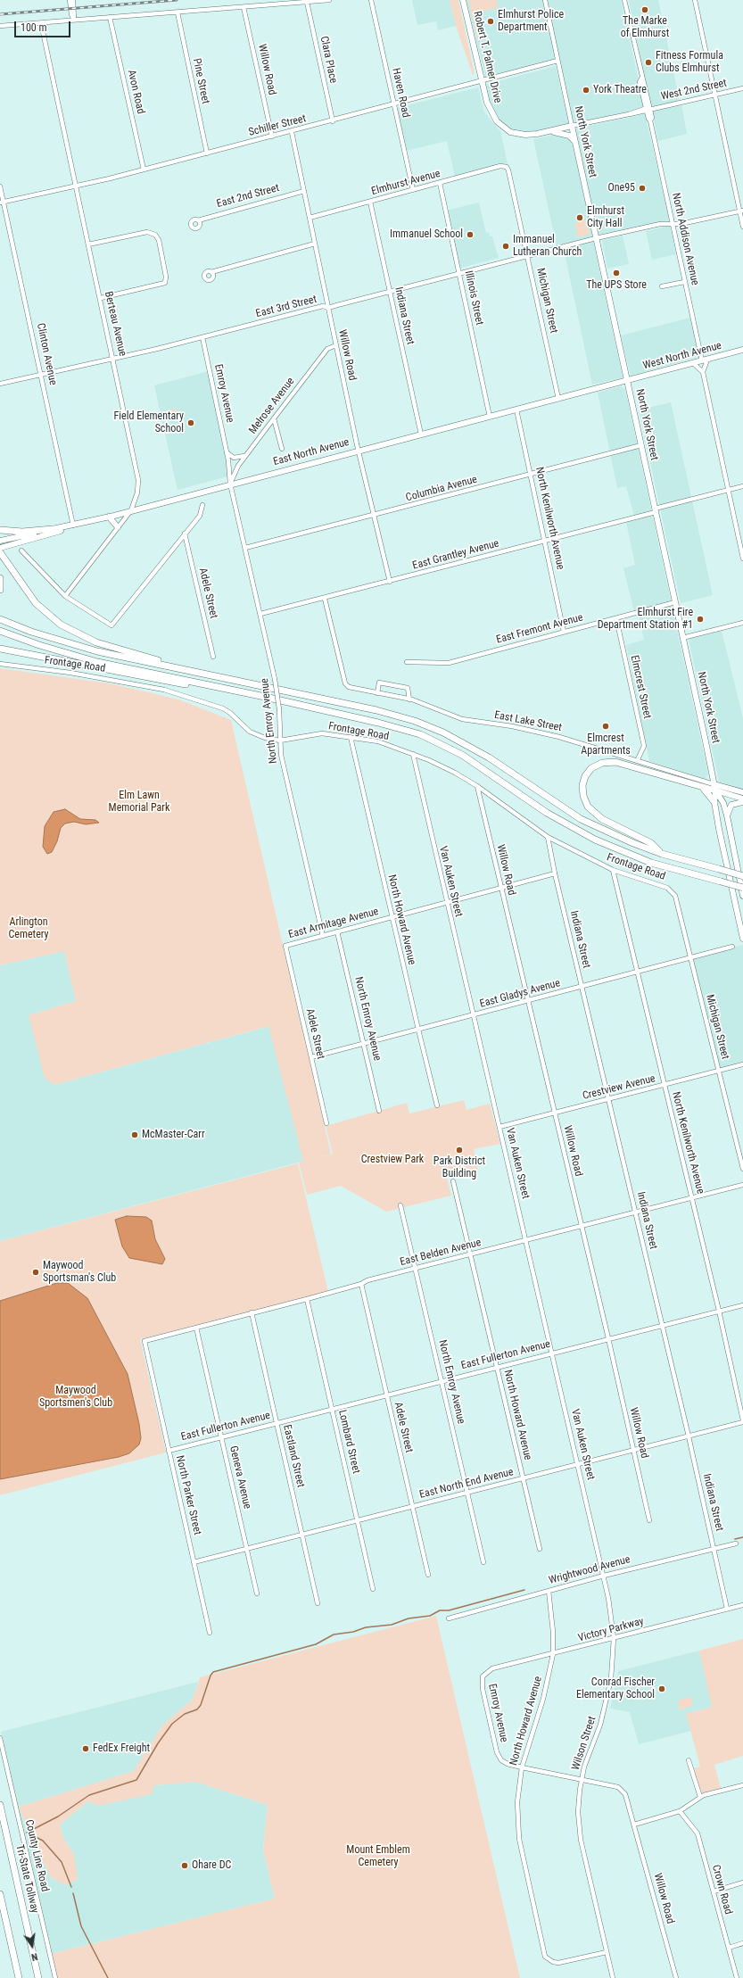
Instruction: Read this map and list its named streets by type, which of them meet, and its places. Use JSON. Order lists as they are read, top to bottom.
{
  "streets": {
    "highway": ["Tri-State Tollway"],
    "main road": [
      "Robert T. Palmer Drive",
      "North York Street",
      "West North Avenue",
      "East North Avenue"
    ],
    "street": [
      "Clara Place",
      "Willow Road",
      "Pine Street",
      "West 2nd Street",
      "Avon Road",
      "Haven Road",
      "Schiller Street",
      "Elmhurst Avenue",
      "East 2nd Street",
      "North Addison Avenue",
      "Illinois Street",
      "Michigan Street",
      "East 3rd Street",
      "Indiana Street",
      "Berteau Avenue",
      "Clinton Avenue",
      "Emroy Avenue",
      "Melrose Avenue",
      "Columbia Avenue",
      "North Kenilworth Avenue",
      "East Grantley Avenue",
      "Adele Street",
      "East Fremont Avenue",
      "Frontage Road",
      "Elmcrest Street",
      "North Emroy Avenue",
      "East Lake Street",
      "Van Auken Street",
      "North Howard Avenue",
      "East Armitage Avenue",
      "East Gladys Avenue",
      "Crestview Avenue",
      "East Belden Avenue",
      "East Fullerton Avenue",
      "Lombard Street",
      "Eastland Street",
      "Geneva Avenue",
      "East North End Avenue",
      "North Parker Street",
      "Wrightwood Avenue",
      "Victory Parkway",
      "Wilson Street",
      "County Line Road",
      "Crown Road"
    ]
  },
  "crossings": [
    ["Robert T. Palmer Drive", "West 2nd Street"],
    ["Robert T. Palmer Drive", "Schiller Street"],
    ["Robert T. Palmer Drive", "North York Street"],
    ["Clara Place", "Schiller Street"],
    ["Willow Road", "Schiller Street"],
    ["Willow Road", "Elmhurst Avenue"],
    ["Willow Road", "East 2nd Street"],
    ["Willow Road", "East 3rd Street"],
    ["Willow Road", "Emroy Avenue"],
    ["Willow Road", "Melrose Avenue"],
    ["Willow Road", "East North Avenue"],
    ["Willow Road", "Columbia Avenue"],
    ["Willow Road", "East Grantley Avenue"],
    ["Willow Road", "Frontage Road"],
    ["Willow Road", "North Howard Avenue"],
    ["Willow Road", "East Armitage Avenue"],
    ["Willow Road", "East Gladys Avenue"],
    ["Willow Road", "Crestview Avenue"],
    ["Willow Road", "East Belden Avenue"],
    ["Willow Road", "East Fullerton Avenue"],
    ["Willow Road", "East North End Avenue"],
    ["Willow Road", "Wilson Street"],
    ["Pine Street", "Schiller Street"],
    ["West 2nd Street", "North York Street"],
    ["West 2nd Street", "North Addison Avenue"],
    ["Avon Road", "Schiller Street"],
    ["Haven Road", "Schiller Street"],
    ["Haven Road", "Elmhurst Avenue"],
    ["Schiller Street", "North York Street"],
    ["Schiller Street", "Berteau Avenue"],
    ["Schiller Street", "Clinton Avenue"],
    ["North York Street", "East 3rd Street"],
    ["North York Street", "West North Avenue"],
    ["North York Street", "East North Avenue"],
    ["North York Street", "Columbia Avenue"],
    ["North York Street", "East Grantley Avenue"],
    ["North York Street", "East Fremont Avenue"],
    ["North York Street", "East Lake Street"],
    ["Elmhurst Avenue", "Illinois Street"],
    ["Elmhurst Avenue", "Michigan Street"],
    ["Elmhurst Avenue", "Indiana Street"],
    ["North Addison Avenue", "East 3rd Street"],
    ["North Addison Avenue", "West North Avenue"],
    ["Illinois Street", "East 3rd Street"],
    ["Illinois Street", "East North Avenue"],
    ["Michigan Street", "East 3rd Street"],
    ["Michigan Street", "East North Avenue"],
    ["Michigan Street", "Frontage Road"],
    ["Michigan Street", "East Gladys Avenue"],
    ["Michigan Street", "Crestview Avenue"],
    ["East 3rd Street", "Indiana Street"],
    ["East 3rd Street", "Berteau Avenue"],
    ["East 3rd Street", "Clinton Avenue"],
    ["East 3rd Street", "Emroy Avenue"],
    ["Indiana Street", "East North Avenue"],
    ["Indiana Street", "Frontage Road"],
    ["Indiana Street", "East Armitage Avenue"],
    ["Indiana Street", "East Gladys Avenue"],
    ["Indiana Street", "Crestview Avenue"],
    ["Indiana Street", "East Belden Avenue"],
    ["Indiana Street", "East Fullerton Avenue"],
    ["Indiana Street", "East North End Avenue"],
    ["Indiana Street", "Wrightwood Avenue"],
    ["Indiana Street", "Victory Parkway"],
    ["Berteau Avenue", "East North Avenue"],
    ["Clinton Avenue", "East North Avenue"],
    ["West North Avenue", "East North Avenue"],
    ["Emroy Avenue", "Melrose Avenue"],
    ["Emroy Avenue", "East North Avenue"],
    ["Emroy Avenue", "North Emroy Avenue"],
    ["Emroy Avenue", "Victory Parkway"],
    ["Melrose Avenue", "East North Avenue"],
    ["Melrose Avenue", "North Emroy Avenue"],
    ["East North Avenue", "North Kenilworth Avenue"],
    ["East North Avenue", "North Emroy Avenue"],
    ["Columbia Avenue", "North Kenilworth Avenue"],
    ["Columbia Avenue", "North Emroy Avenue"],
    ["North Kenilworth Avenue", "East Grantley Avenue"],
    ["North Kenilworth Avenue", "East Fremont Avenue"],
    ["North Kenilworth Avenue", "Frontage Road"],
    ["North Kenilworth Avenue", "East Gladys Avenue"],
    ["North Kenilworth Avenue", "Crestview Avenue"],
    ["North Kenilworth Avenue", "East Belden Avenue"],
    ["North Kenilworth Avenue", "East Fullerton Avenue"],
    ["North Kenilworth Avenue", "East North End Avenue"],
    ["East Grantley Avenue", "North Emroy Avenue"],
    ["East Grantley Avenue", "East Lake Street"],
    ["Adele Street", "East Armitage Avenue"],
    ["Adele Street", "East Gladys Avenue"],
    ["Adele Street", "East Belden Avenue"],
    ["Adele Street", "East Fullerton Avenue"],
    ["Adele Street", "East North End Avenue"],
    ["East Fremont Avenue", "Elmcrest Street"],
    ["Frontage Road", "North Emroy Avenue"],
    ["Frontage Road", "Van Auken Street"],
    ["Frontage Road", "North Howard Avenue"],
    ["Elmcrest Street", "East Lake Street"],
    ["North Emroy Avenue", "East Armitage Avenue"],
    ["North Emroy Avenue", "East Gladys Avenue"],
    ["North Emroy Avenue", "East Belden Avenue"],
    ["North Emroy Avenue", "East Fullerton Avenue"],
    ["North Emroy Avenue", "East North End Avenue"],
    ["Van Auken Street", "East Armitage Avenue"],
    ["Van Auken Street", "East Gladys Avenue"],
    ["Van Auken Street", "Crestview Avenue"],
    ["Van Auken Street", "East Belden Avenue"],
    ["Van Auken Street", "East Fullerton Avenue"],
    ["Van Auken Street", "East North End Avenue"],
    ["Van Auken Street", "Wrightwood Avenue"],
    ["Van Auken Street", "Wilson Street"],
    ["North Howard Avenue", "East Armitage Avenue"],
    ["North Howard Avenue", "East Gladys Avenue"],
    ["North Howard Avenue", "East Belden Avenue"],
    ["North Howard Avenue", "East Fullerton Avenue"],
    ["North Howard Avenue", "East North End Avenue"],
    ["North Howard Avenue", "Wrightwood Avenue"],
    ["North Howard Avenue", "Victory Parkway"],
    ["North Howard Avenue", "Wilson Street"],
    ["East Belden Avenue", "Lombard Street"],
    ["East Belden Avenue", "Eastland Street"],
    ["East Belden Avenue", "Geneva Avenue"],
    ["East Belden Avenue", "North Parker Street"],
    ["East Fullerton Avenue", "Lombard Street"],
    ["East Fullerton Avenue", "Eastland Street"],
    ["East Fullerton Avenue", "Geneva Avenue"],
    ["East Fullerton Avenue", "North Parker Street"],
    ["Lombard Street", "East North End Avenue"],
    ["Eastland Street", "East North End Avenue"],
    ["Geneva Avenue", "East North End Avenue"],
    ["East North End Avenue", "North Parker Street"],
    ["Wrightwood Avenue", "Wilson Street"],
    ["Victory Parkway", "Wilson Street"]
  ],
  "parks": [
    "Elm Lawn Memorial Park",
    "Arlington Cemetery",
    "Crestview Park",
    "Maywood Sportsmen's Club",
    "Mount Emblem Cemetery"
  ],
  "places": [
    "The Marke of Elmhurst",
    "Elmhurst Police Department",
    "Fitness Formula Clubs Elmhurst",
    "York Theatre",
    "One95",
    "Elmhurst City Hall",
    "Immanuel School",
    "Immanuel Lutheran Church",
    "The UPS Store",
    "Field Elementary School",
    "Elmhurst Fire Department Station #1",
    "Elmcrest Apartments",
    "McMaster-Carr",
    "Park District Building",
    "Maywood Sportsman's Club",
    "Conrad Fischer Elementary School",
    "FedEx Freight",
    "Ohare DC"
  ],
  "scale_bar": "100 m",
  "north": "bottom"
}
